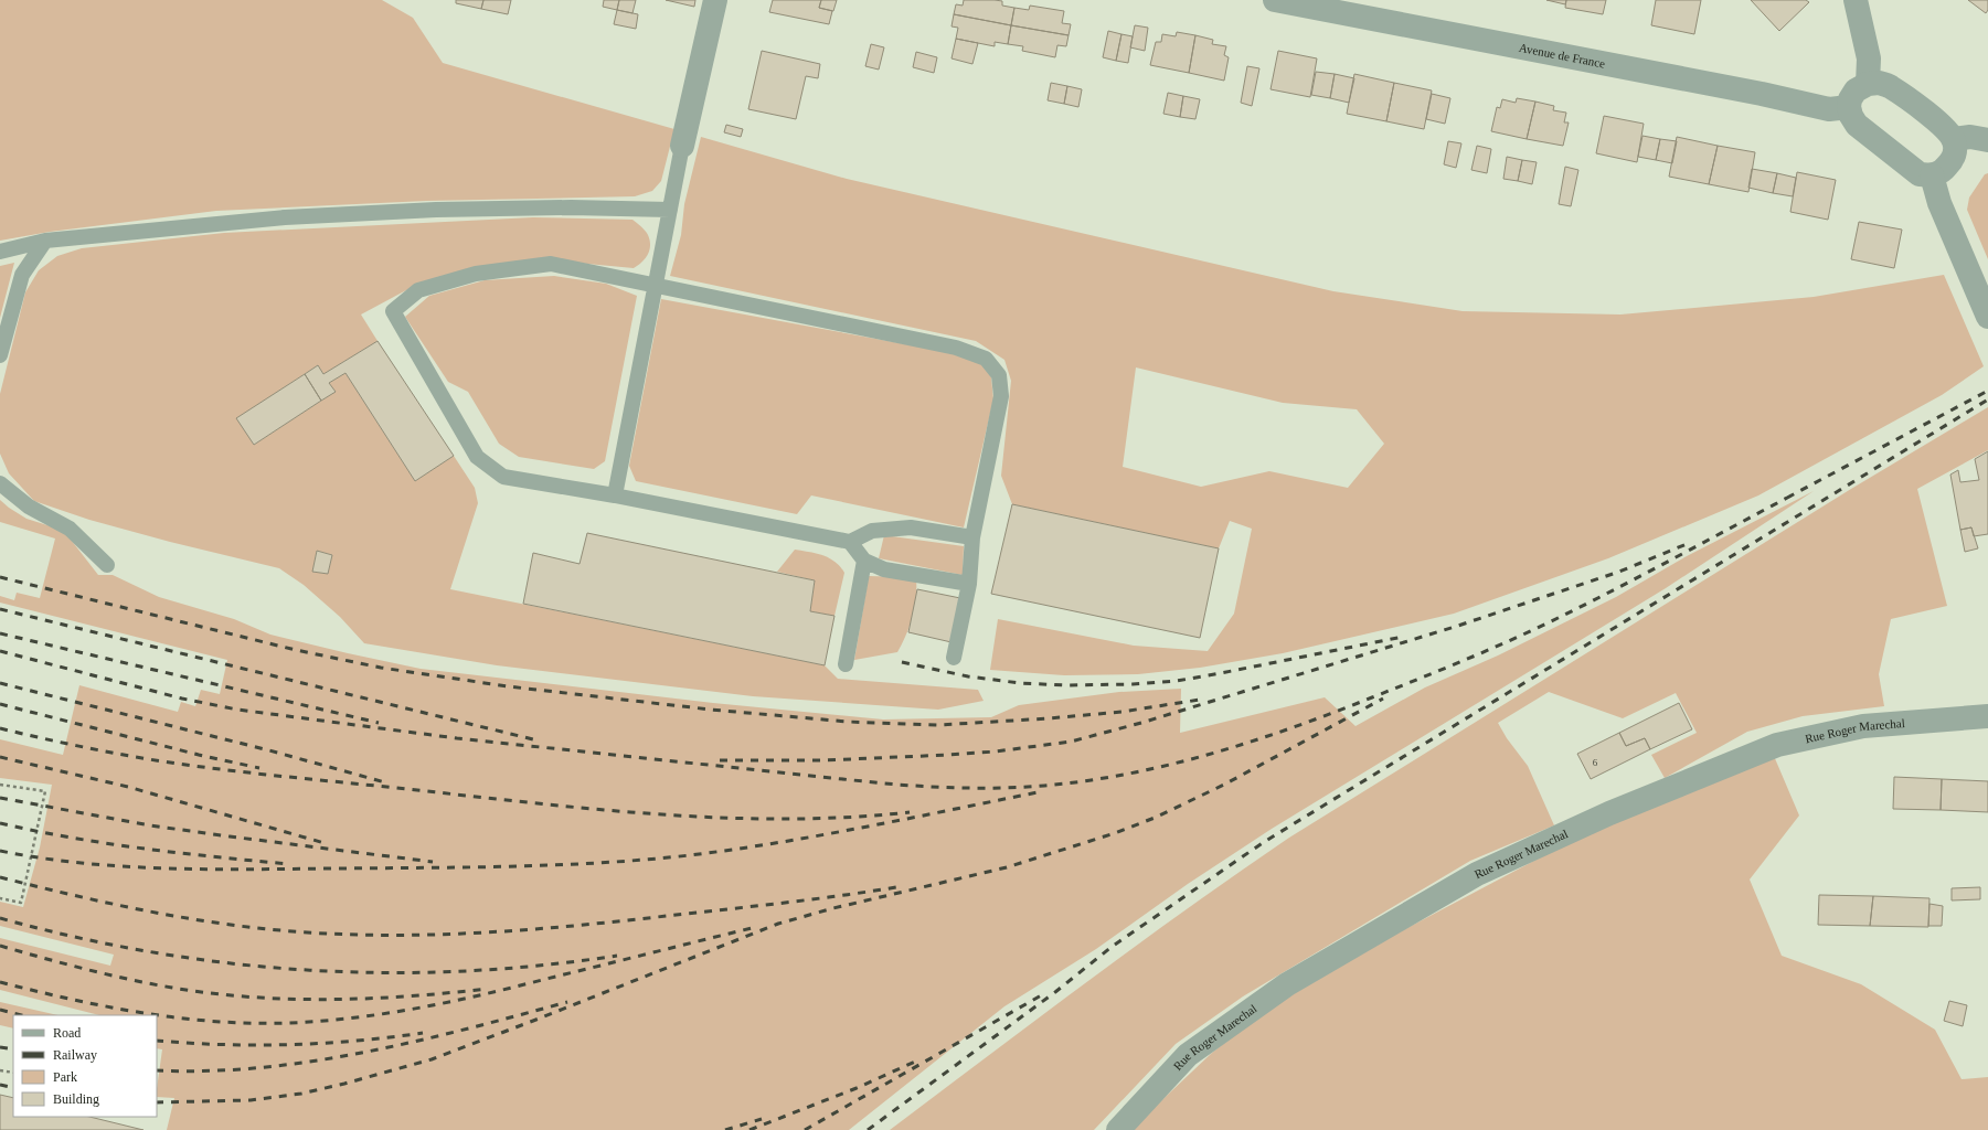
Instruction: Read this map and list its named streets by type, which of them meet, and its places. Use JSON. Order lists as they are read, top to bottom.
{
  "streets": {
    "street": ["Avenue de France", "Rue Roger Marechal"]
  },
  "house_numbers": ["6"],
  "legend": [
    "Road",
    "Railway",
    "Park",
    "Building"
  ]
}
